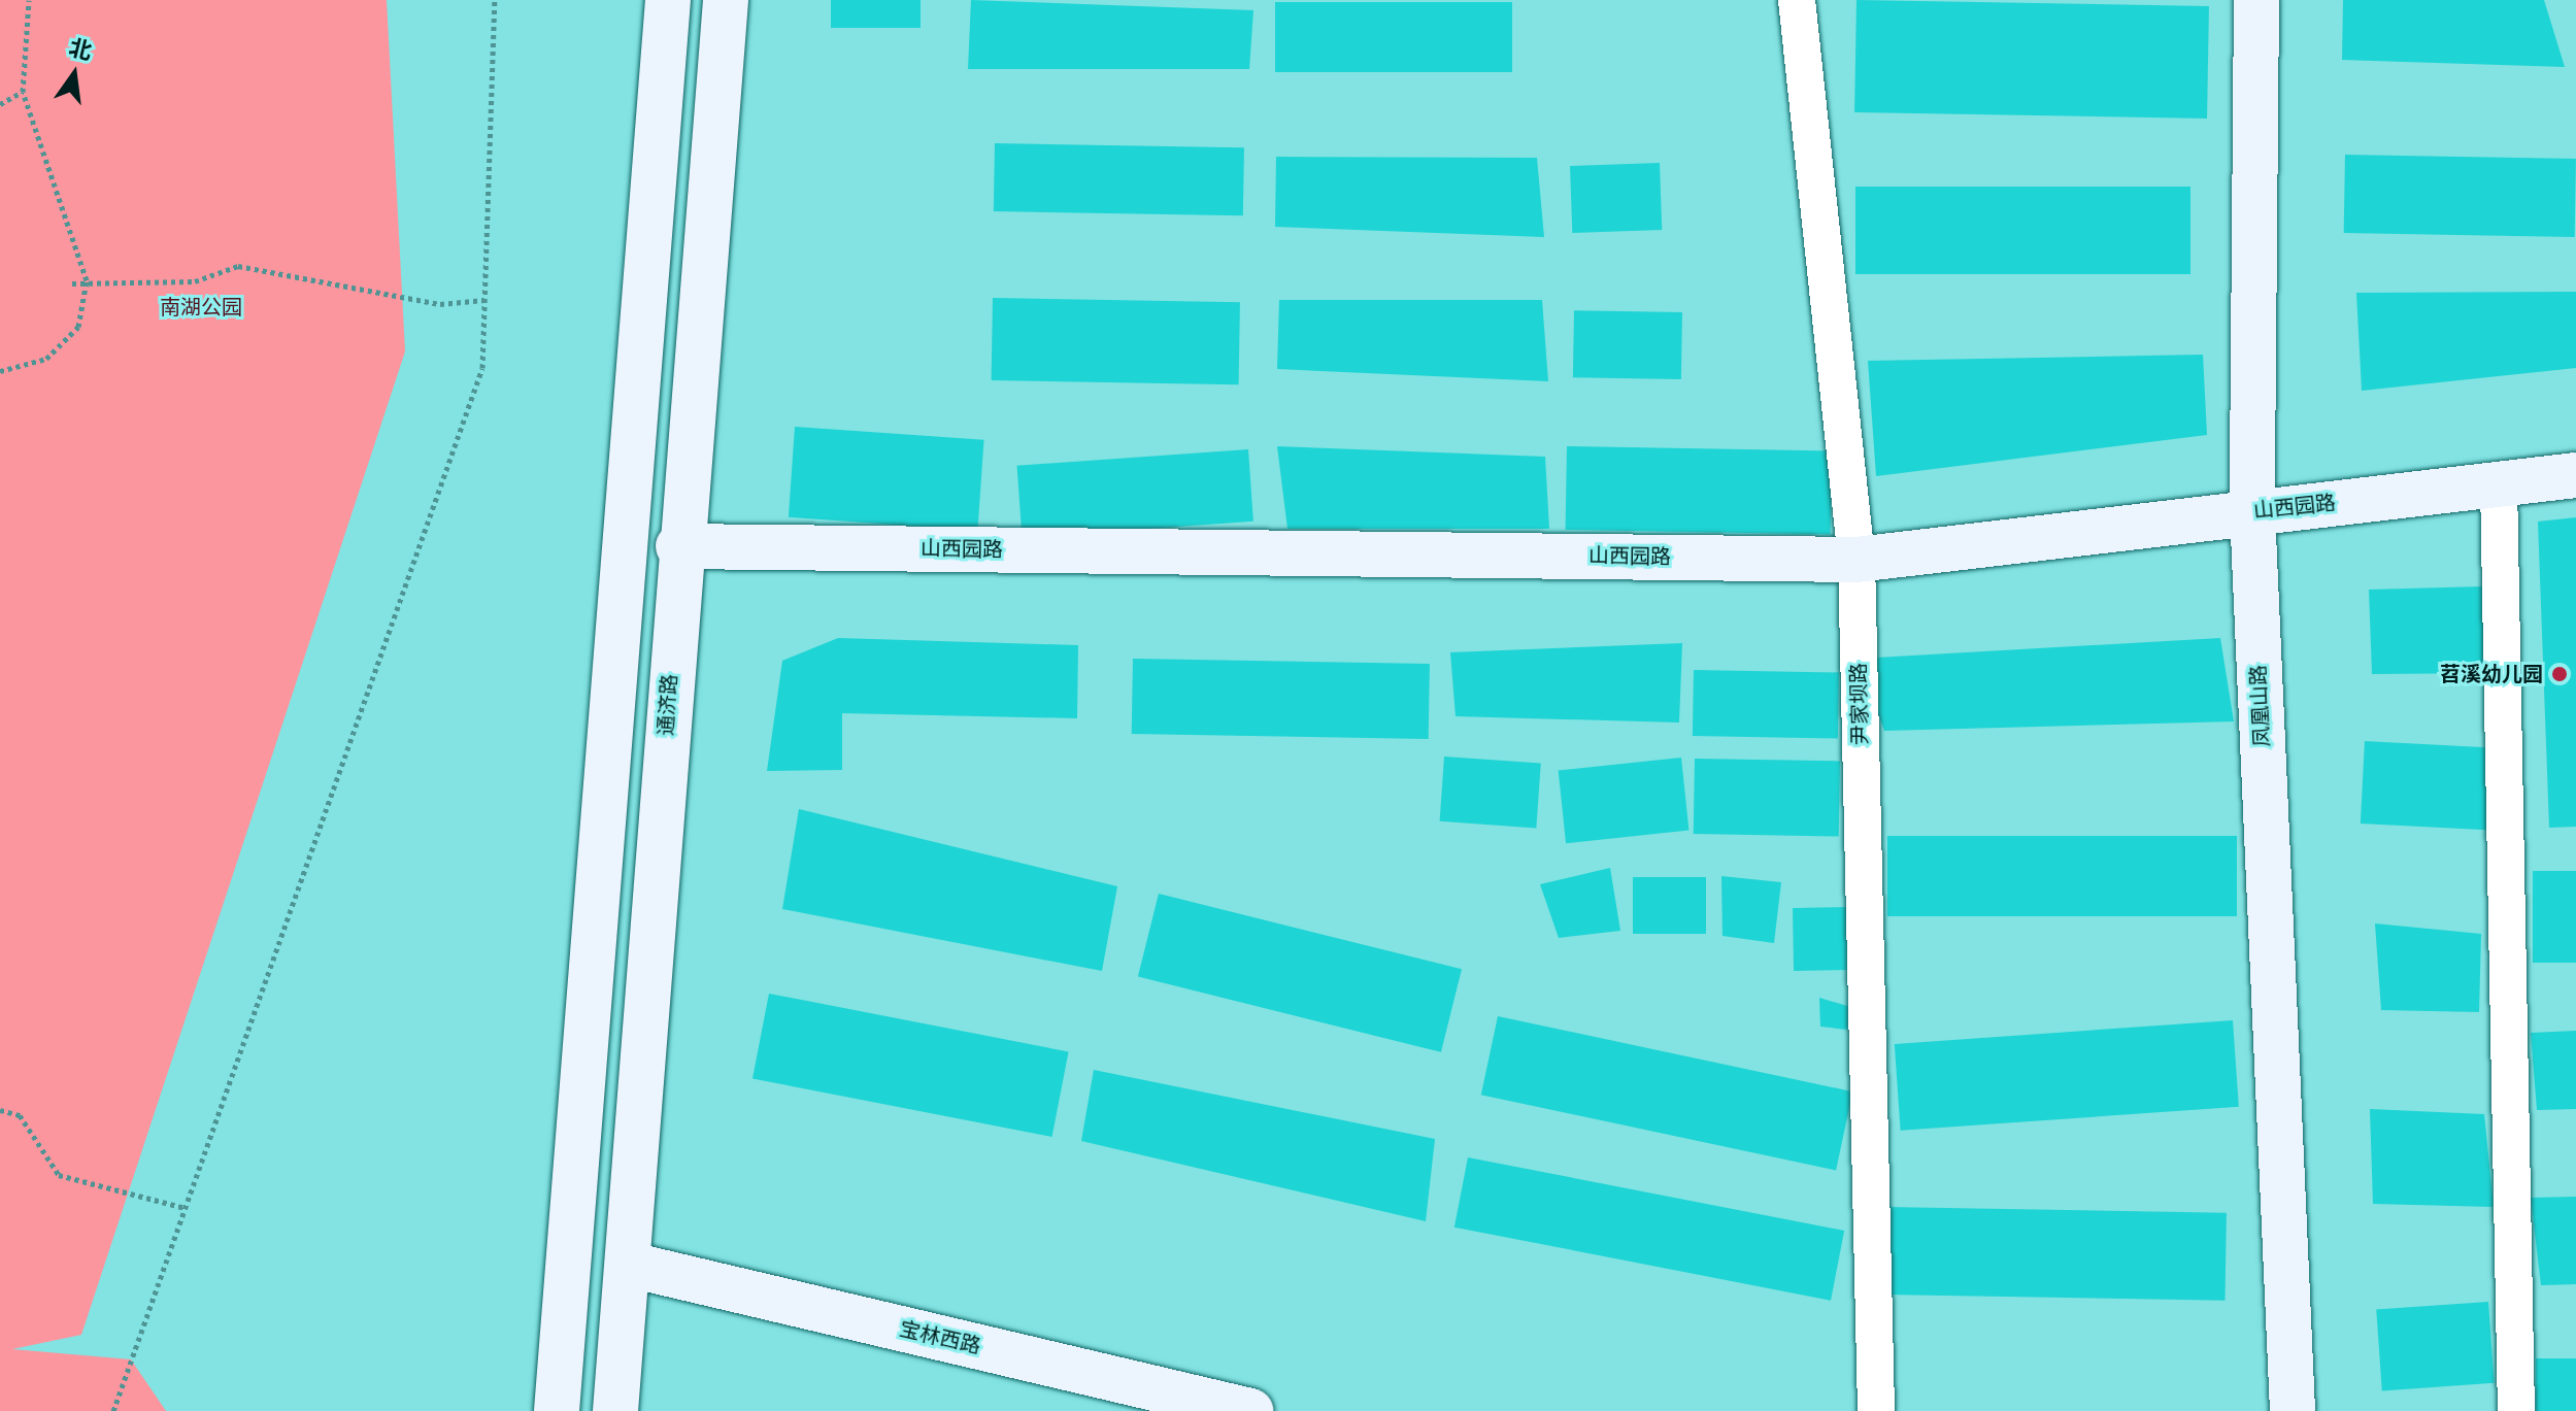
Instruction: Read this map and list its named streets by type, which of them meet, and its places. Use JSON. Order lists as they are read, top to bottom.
{
  "streets": {
    "street": [
      "山西园路",
      "尹家坝路",
      "通济路",
      "凤凰山路",
      "宝林西路"
    ]
  },
  "crossings": [
    ["山西园路", "尹家坝路"],
    ["山西园路", "通济路"],
    ["山西园路", "凤凰山路"],
    ["通济路", "宝林西路"]
  ],
  "parks": ["南湖公园"],
  "places": ["苕溪幼儿园"],
  "north": "top"
}
